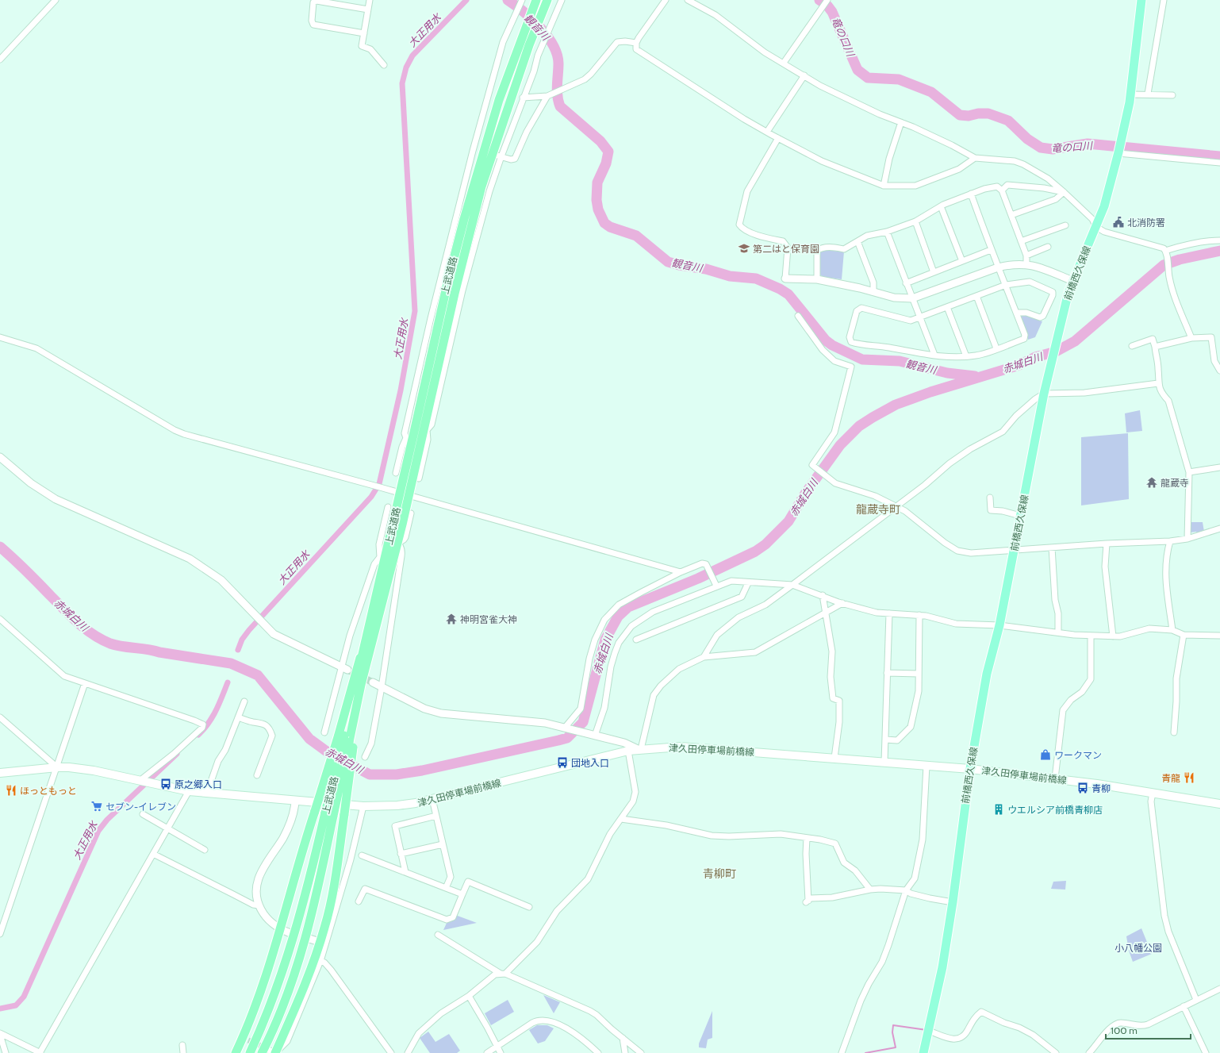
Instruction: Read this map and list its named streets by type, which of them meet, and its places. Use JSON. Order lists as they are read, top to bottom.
{
  "streets": {
    "highway": ["上武道路"],
    "main road": ["前橋西久保線", "津久田停車場前橋線"]
  },
  "crossings": [
    ["前橋西久保線", "津久田停車場前橋線"]
  ],
  "districts": ["龍蔵寺町", "青柳町"],
  "water": [
    "観音川",
    "大正用水",
    "竜の口川",
    "赤城白川"
  ],
  "parks": ["小八幡公園"],
  "places": {
    "public building": ["北消防署"],
    "school or university": ["第二はと保育園"],
    "temple": ["龍蔵寺", "神明宮雀大神"],
    "shop": ["ワークマン"],
    "bus stop": ["団地入口", "原之郷入口", "青柳"],
    "restaurant": ["青龍", "ほっともっと"],
    "supermarket": ["セブン-イレブン"],
    "building": ["ウエルシア前橋青柳店"]
  },
  "scale_bar": "100 m"
}
